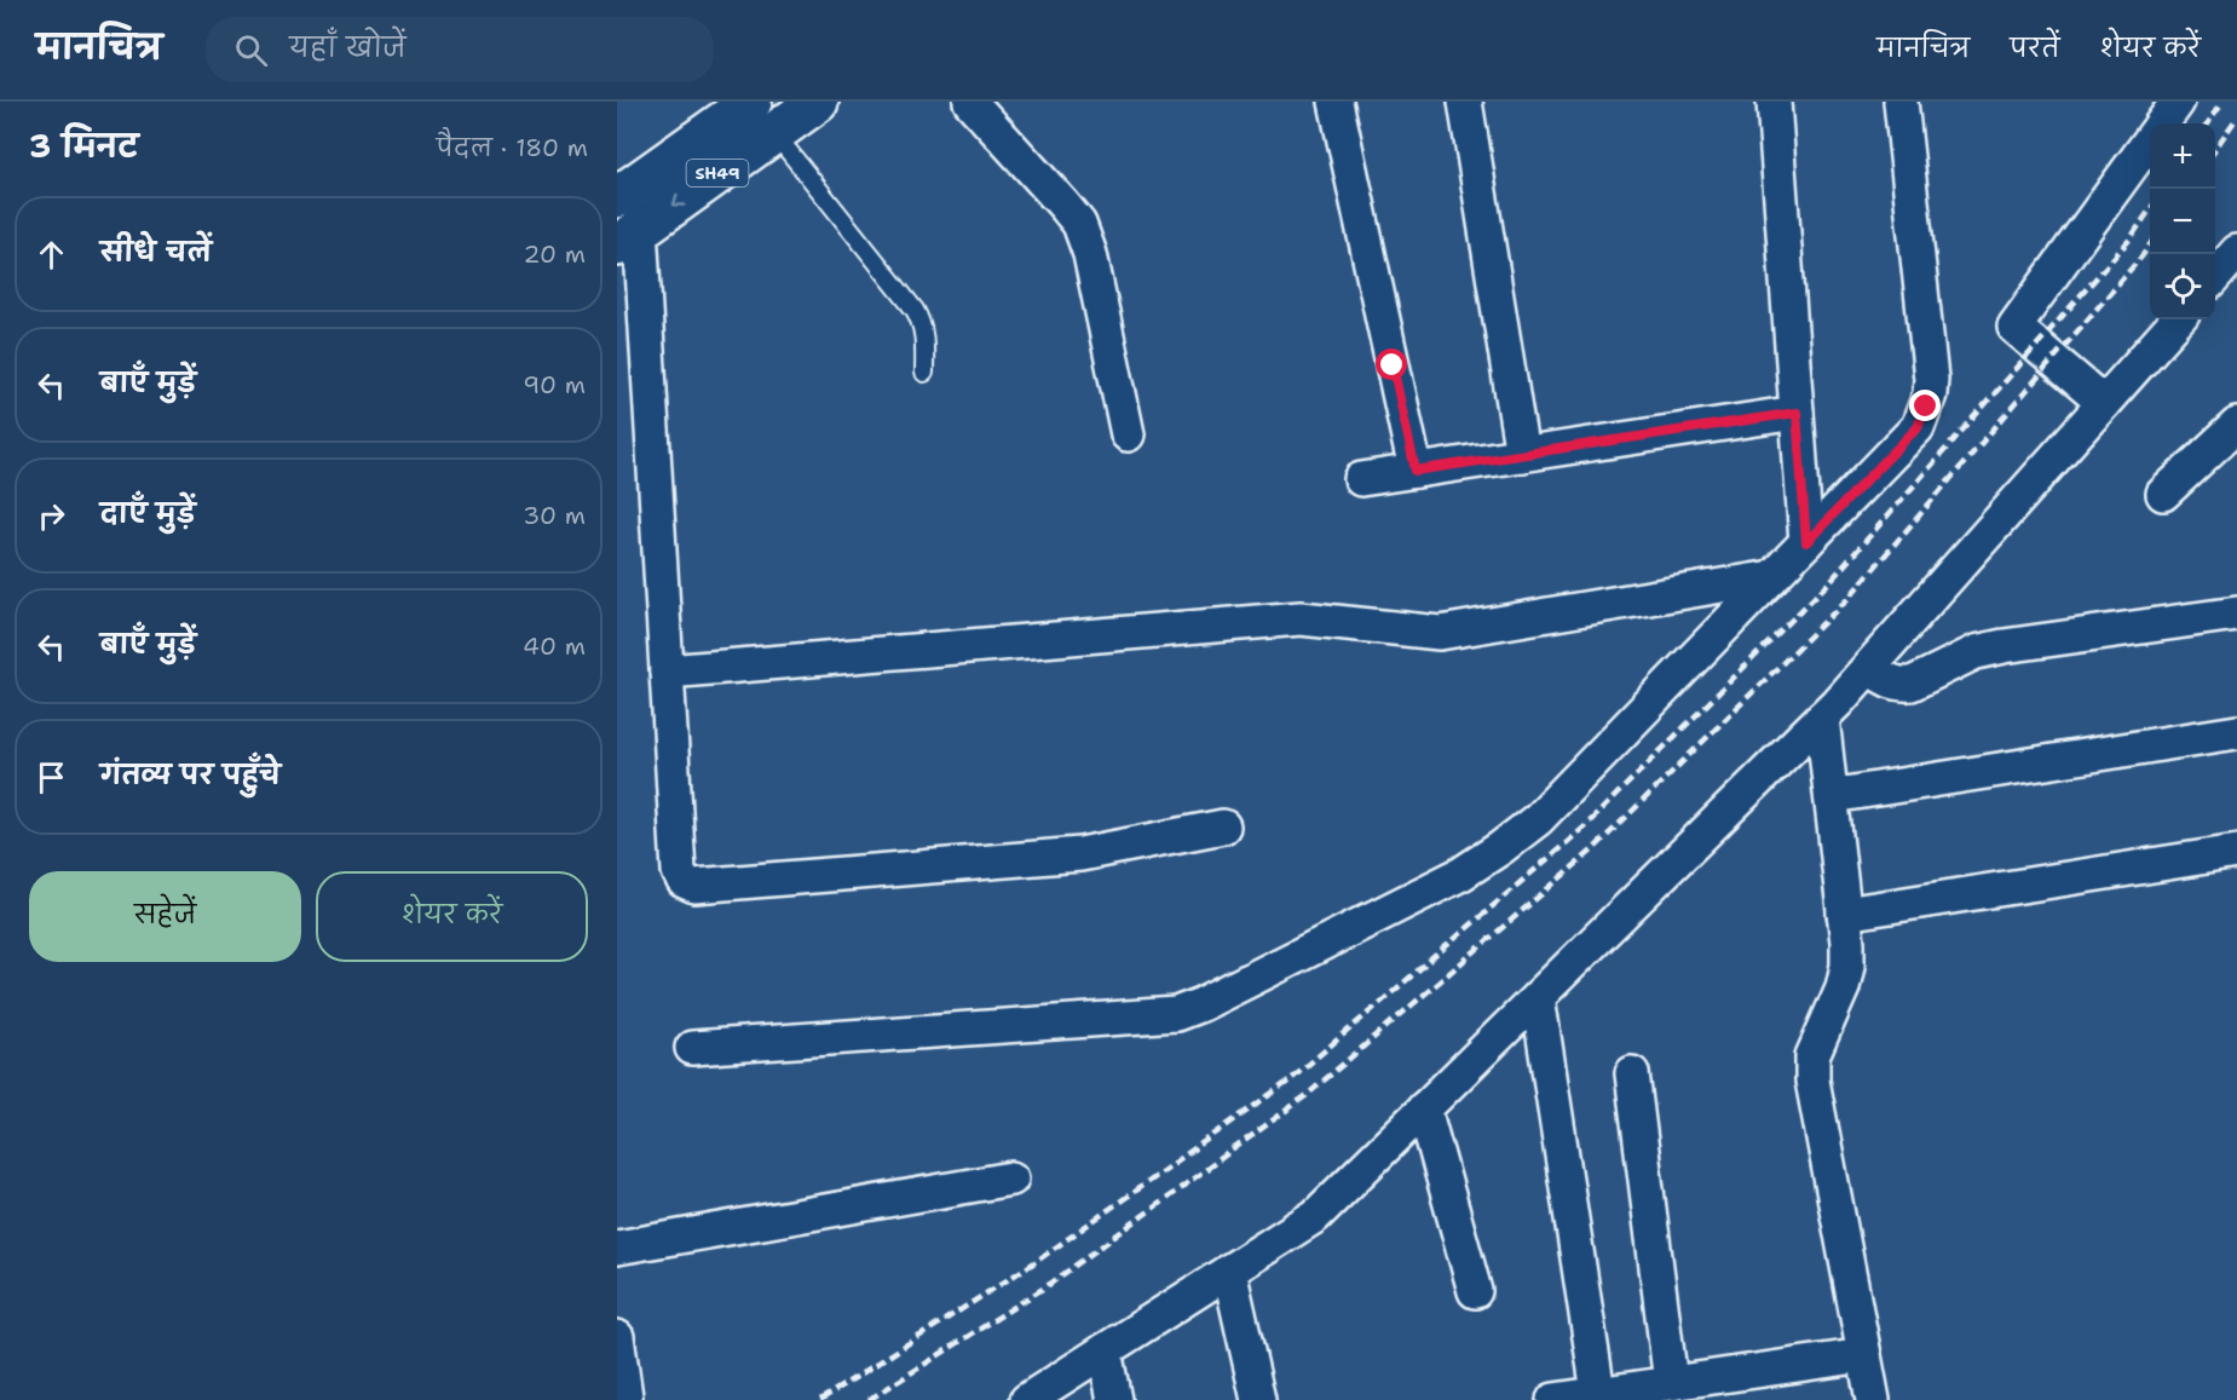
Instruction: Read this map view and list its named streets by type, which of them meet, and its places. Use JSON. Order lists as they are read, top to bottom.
{
  "streets": {
    "main road": ["SH49"]
  },
  "page": {
    "header": "मानचित्र",
    "search": "यहाँ खोजें",
    "nav": ["मानचित्र", "परतें", "शेयर करें"],
    "heading": ["3 मिनट", "पैदल · 180 m"],
    "map_buttons": ["+", "−"],
    "list": [
      ["सीधे चलें", "20 m"],
      ["बाएँ मुड़ें", "90 m"],
      ["दाएँ मुड़ें", "30 m"],
      ["बाएँ मुड़ें", "40 m"],
      "गंतव्य पर पहुँचे"
    ],
    "buttons": ["सहेजें", "शेयर करें"]
  }
}
